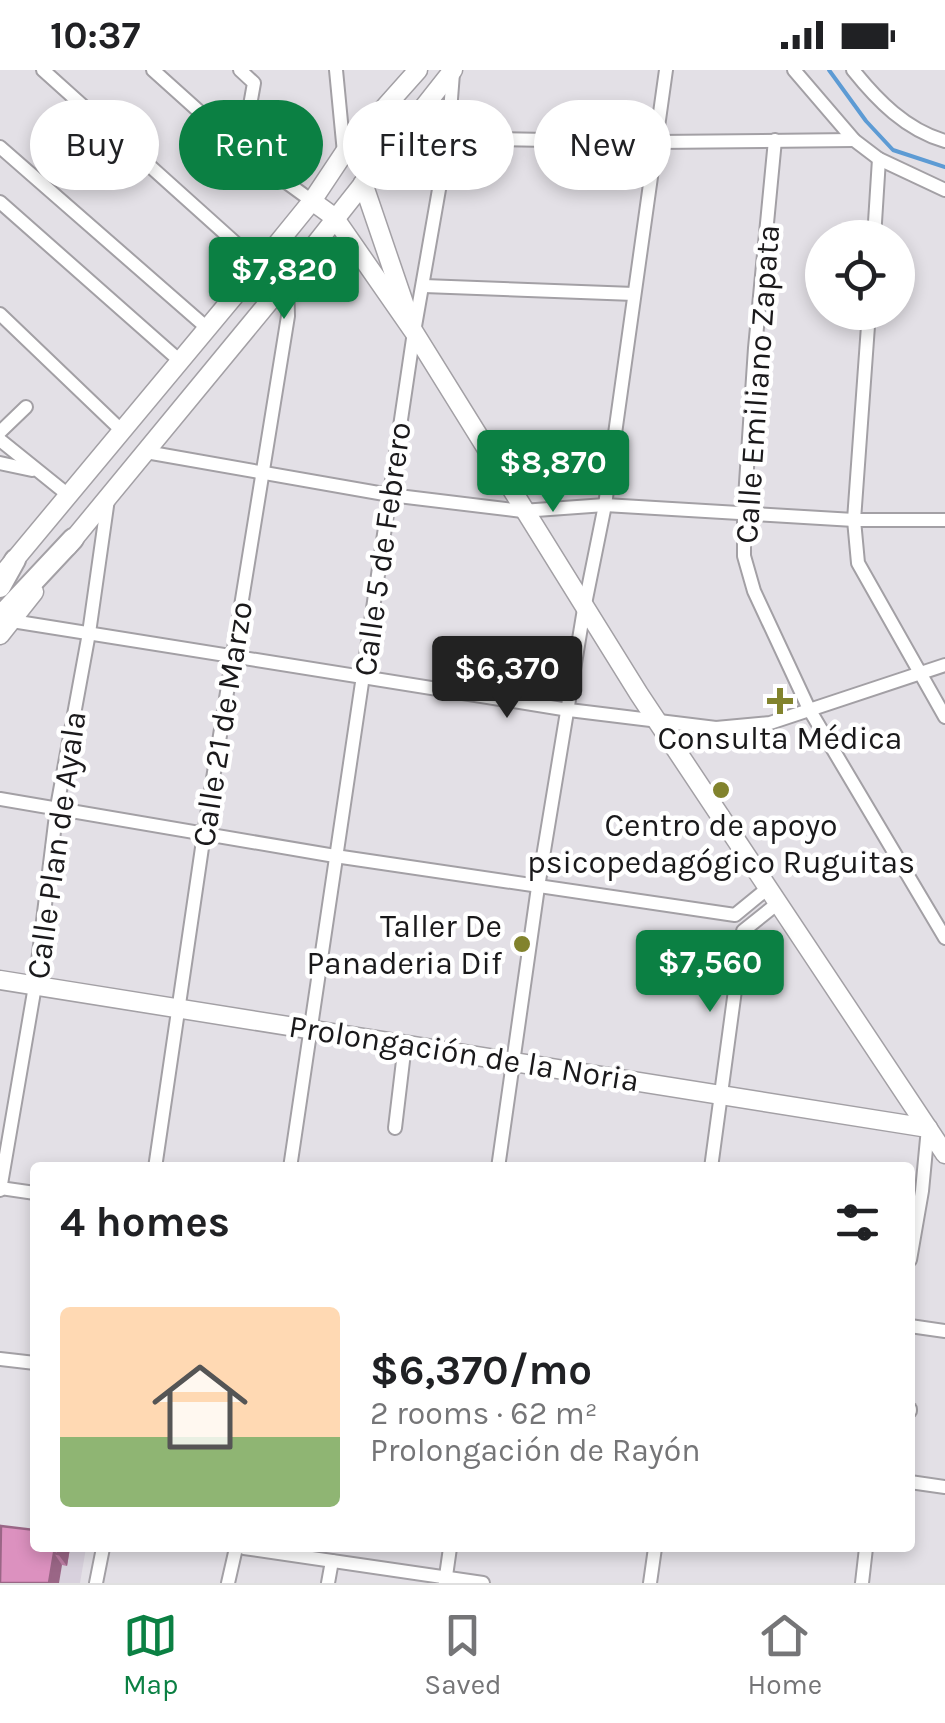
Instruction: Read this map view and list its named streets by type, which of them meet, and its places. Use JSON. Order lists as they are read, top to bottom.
{
  "streets": {
    "main road": ["Prolongación de la Noria"],
    "street": [
      "Calle Emiliano Zapata",
      "Calle 5 de Febrero",
      "Calle 21 de Marzo",
      "Calle Plan de Ayala"
    ]
  },
  "crossings": [
    ["Calle 5 de Febrero", "Prolongación de la Noria"],
    ["Calle 21 de Marzo", "Prolongación de la Noria"],
    ["Calle Plan de Ayala", "Prolongación de la Noria"]
  ],
  "places": {
    "health": ["Consulta Médica"],
    "other": ["Centro de apoyo psicopedagógico Ruguitas", "Taller De Panaderia Dif"]
  },
  "page": {
    "status": "10:37",
    "chip": [
      "Buy",
      "Rent",
      "Filters",
      "New"
    ],
    "price": [
      "$7,820",
      "$8,870",
      "$6,370",
      "$7,560"
    ],
    "heading": "4 homes",
    "list": [
      {
        "name": "$6,370/mo",
        "note": "2 rooms · 62 m² · Prolongación de Rayón"
      }
    ],
    "tabs": ["Map", "Saved", "Home"]
  }
}
